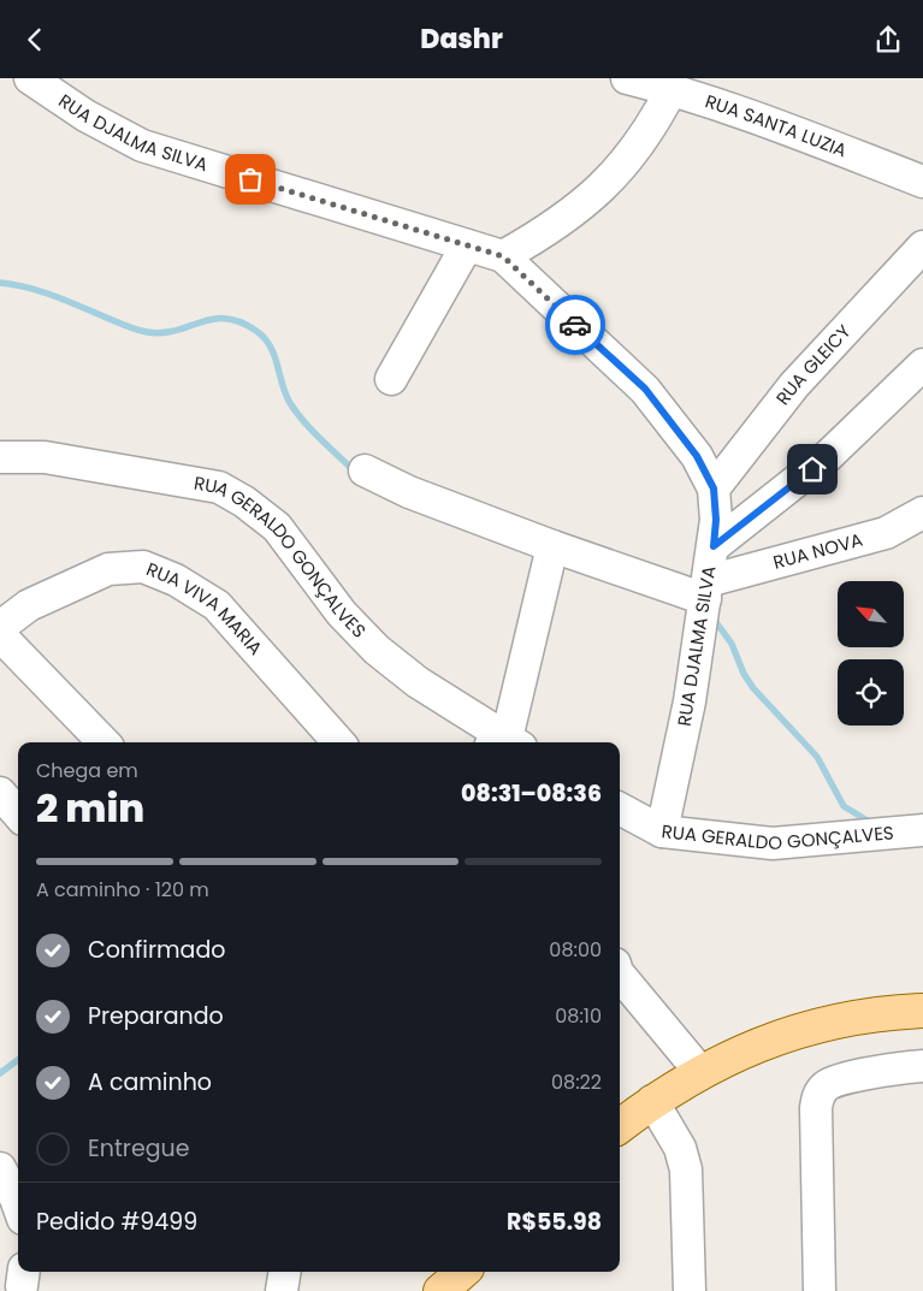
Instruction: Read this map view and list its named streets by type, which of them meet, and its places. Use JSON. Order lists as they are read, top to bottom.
{
  "streets": {
    "street": [
      "RUA SANTA LUZIA",
      "RUA DJALMA SILVA",
      "RUA GLEICY",
      "RUA NOVA",
      "RUA GERALDO GONÇALVES",
      "RUA VIVA MARIA"
    ]
  },
  "crossings": [
    ["RUA DJALMA SILVA", "RUA GLEICY"],
    ["RUA DJALMA SILVA", "RUA NOVA"],
    ["RUA DJALMA SILVA", "RUA GERALDO GONÇALVES"]
  ],
  "north": "top left",
  "page": {
    "header": "Dashr",
    "heading": ["2 min", "Chega em", "08:31–08:36"],
    "panel": ["Pedido #9499", "R$55.98"],
    "bar": "A caminho · 120 m",
    "list": [
      ["Confirmado", "08:00"],
      ["Preparando", "08:10"],
      ["A caminho", "08:22"],
      "Entregue"
    ]
  }
}
